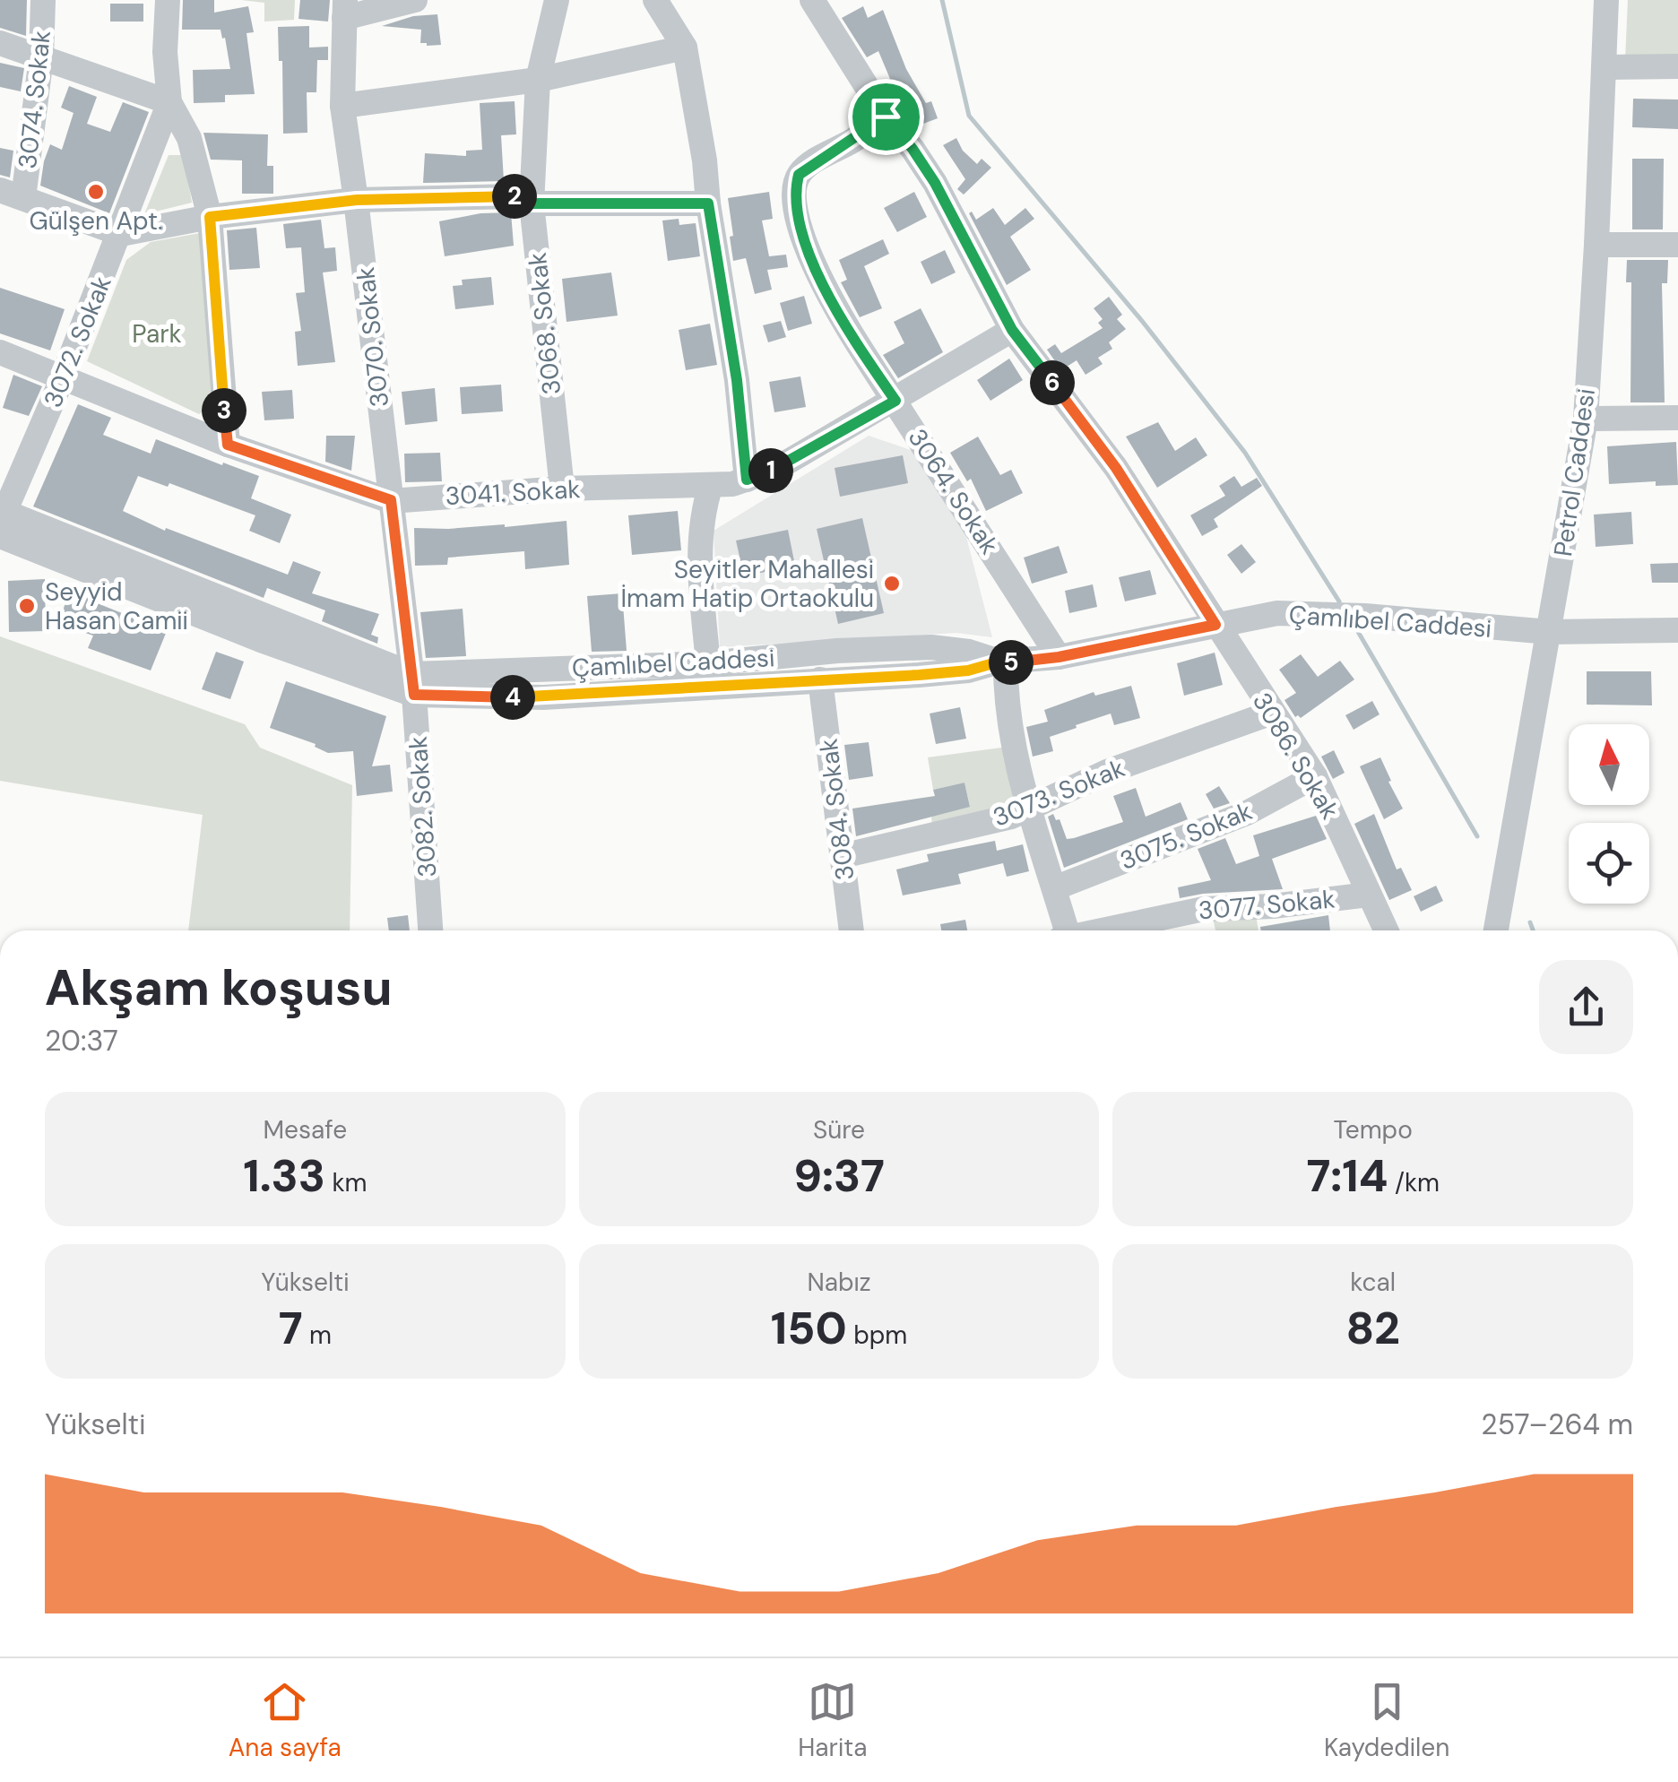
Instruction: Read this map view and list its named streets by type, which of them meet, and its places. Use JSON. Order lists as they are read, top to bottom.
{
  "streets": {
    "street": [
      "3074. Sokak",
      "3068. Sokak",
      "3070. Sokak",
      "3072. Sokak",
      "Petrol Caddesi",
      "3064. Sokak",
      "3041. Sokak",
      "Çamlıbel Caddesi",
      "3086. Sokak",
      "3073. Sokak",
      "3082. Sokak",
      "3084. Sokak",
      "3075. Sokak",
      "3077. Sokak"
    ]
  },
  "crossings": [
    ["3068. Sokak", "3041. Sokak"],
    ["3070. Sokak", "3041. Sokak"],
    ["3070. Sokak", "Çamlıbel Caddesi"],
    ["3070. Sokak", "3082. Sokak"],
    ["3072. Sokak", "3041. Sokak"],
    ["3072. Sokak", "Çamlıbel Caddesi"],
    ["Petrol Caddesi", "Çamlıbel Caddesi"],
    ["3064. Sokak", "3041. Sokak"],
    ["3064. Sokak", "Çamlıbel Caddesi"],
    ["3064. Sokak", "3086. Sokak"],
    ["3041. Sokak", "3086. Sokak"],
    ["Çamlıbel Caddesi", "3086. Sokak"],
    ["Çamlıbel Caddesi", "3082. Sokak"],
    ["Çamlıbel Caddesi", "3084. Sokak"],
    ["3086. Sokak", "3073. Sokak"],
    ["3086. Sokak", "3075. Sokak"],
    ["3086. Sokak", "3077. Sokak"],
    ["3073. Sokak", "3084. Sokak"]
  ],
  "parks": ["Park"],
  "places": ["Gülşen Apt.", "Seyitler Mahallesi İmam Hatip Ortaokulu", "Seyyid Hasan Camii"],
  "north": "top",
  "page": {
    "pins": [
      "2",
      "6",
      "3",
      "1",
      "5",
      "4"
    ],
    "heading": ["Akşam koşusu", "20:37"],
    "stats": [
      ["Mesafe", "1.33 km"],
      ["Süre", "9:37"],
      ["Tempo", "7:14 /km"],
      ["Yükselti", "7 m"],
      ["Nabız", "150 bpm"],
      ["kcal", "82"]
    ],
    "chart": ["Yükselti", "257–264 m"],
    "tabs": ["Ana sayfa", "Harita", "Kaydedilen"]
  }
}
